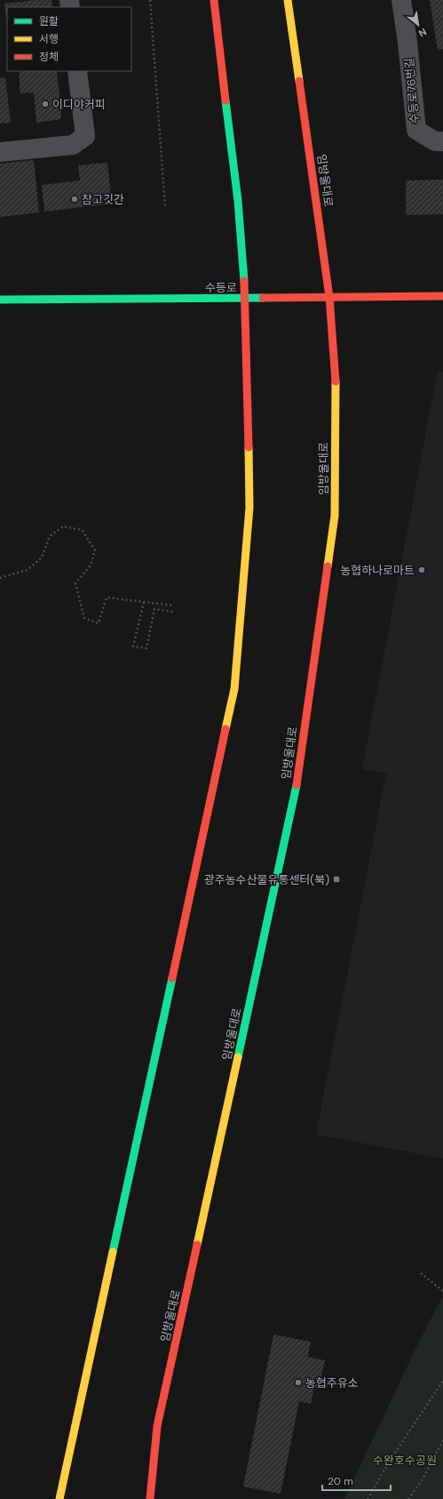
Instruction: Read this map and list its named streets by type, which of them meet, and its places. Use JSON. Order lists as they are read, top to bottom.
{
  "streets": {
    "main road": ["임방울대로", "수등로"],
    "street": ["수등로76번길"]
  },
  "crossings": [
    ["임방울대로", "수등로"]
  ],
  "parks": ["수완호수공원"],
  "places": {
    "other": [
      "이디야커피",
      "참고깃간",
      "농협하나로마트",
      "농협주유소"
    ],
    "transit": ["광주농수산물유통센터(북)"]
  },
  "legend": ["원활", "서행", "정체"],
  "scale_bar": "20 m",
  "north": "bottom right"
}
